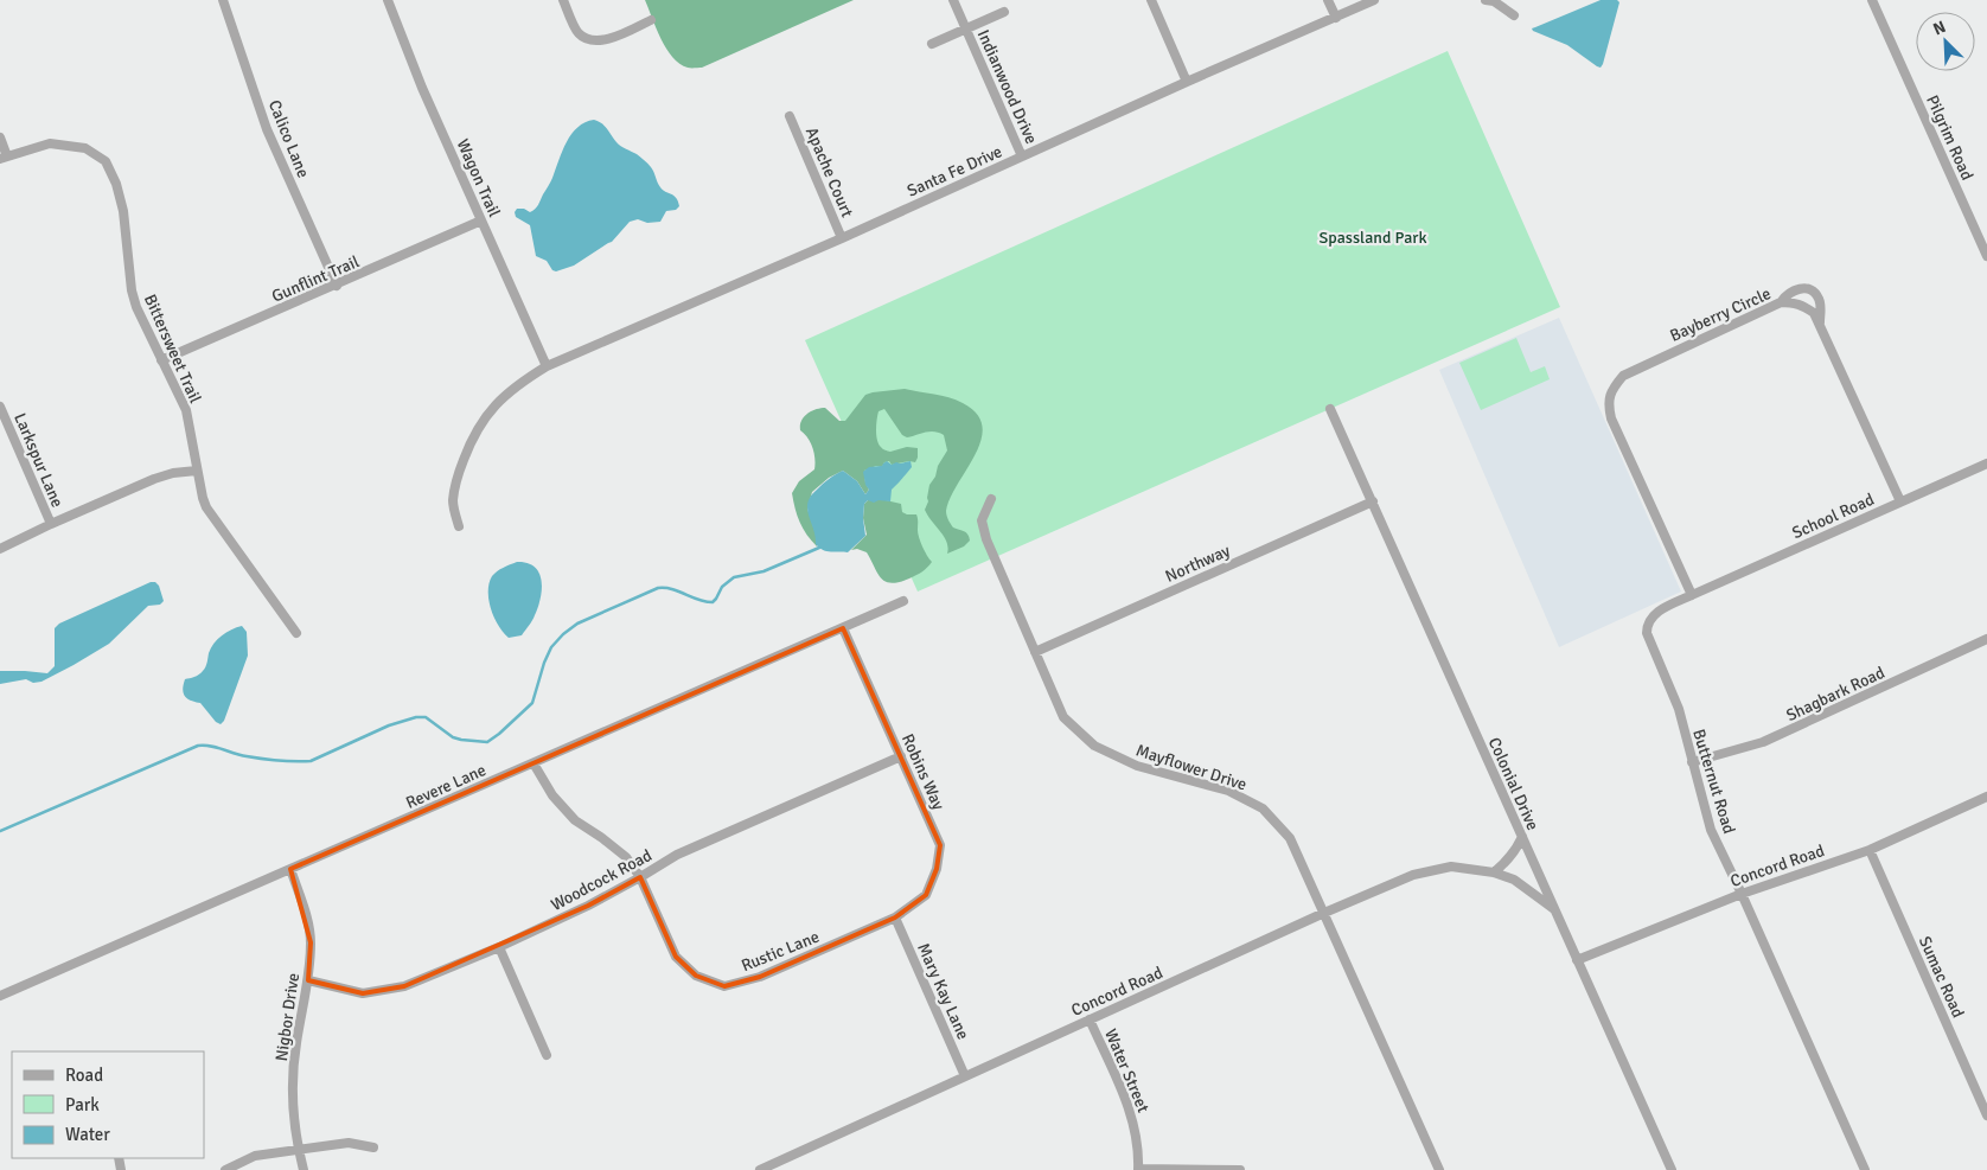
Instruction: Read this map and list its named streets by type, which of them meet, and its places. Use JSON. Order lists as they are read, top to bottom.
{
  "streets": {
    "street": [
      "Indianwood Drive",
      "Pilgrim Road",
      "Calico Lane",
      "Santa Fe Drive",
      "Apache Court",
      "Wagon Trail",
      "Gunflint Trail",
      "Bayberry Circle",
      "Bittersweet Trail",
      "Larkspur Lane",
      "School Road",
      "Northway",
      "Shagbark Road",
      "Mayflower Drive",
      "Robins Way",
      "Butternut Road",
      "Colonial Drive",
      "Revere Lane",
      "Concord Road",
      "Woodcock Road",
      "Rustic Lane",
      "Sumac Road",
      "Mary Kay Lane",
      "Nigbor Drive",
      "Water Street"
    ]
  },
  "crossings": [
    ["Indianwood Drive", "Santa Fe Drive"],
    ["Calico Lane", "Gunflint Trail"],
    ["Santa Fe Drive", "Apache Court"],
    ["Santa Fe Drive", "Wagon Trail"],
    ["Wagon Trail", "Gunflint Trail"],
    ["Gunflint Trail", "Bittersweet Trail"],
    ["Bayberry Circle", "School Road"],
    ["Bayberry Circle", "Butternut Road"],
    ["School Road", "Butternut Road"],
    ["Northway", "Mayflower Drive"],
    ["Northway", "Colonial Drive"],
    ["Shagbark Road", "Butternut Road"],
    ["Mayflower Drive", "Concord Road"],
    ["Robins Way", "Revere Lane"],
    ["Robins Way", "Woodcock Road"],
    ["Robins Way", "Rustic Lane"],
    ["Robins Way", "Mary Kay Lane"],
    ["Butternut Road", "Concord Road"],
    ["Colonial Drive", "Concord Road"],
    ["Revere Lane", "Rustic Lane"],
    ["Revere Lane", "Nigbor Drive"],
    ["Concord Road", "Sumac Road"],
    ["Concord Road", "Mary Kay Lane"],
    ["Concord Road", "Water Street"],
    ["Woodcock Road", "Rustic Lane"],
    ["Woodcock Road", "Nigbor Drive"],
    ["Rustic Lane", "Mary Kay Lane"]
  ],
  "parks": ["Spassland Park"],
  "legend": ["Road", "Park", "Water"],
  "north": "top left"
}
